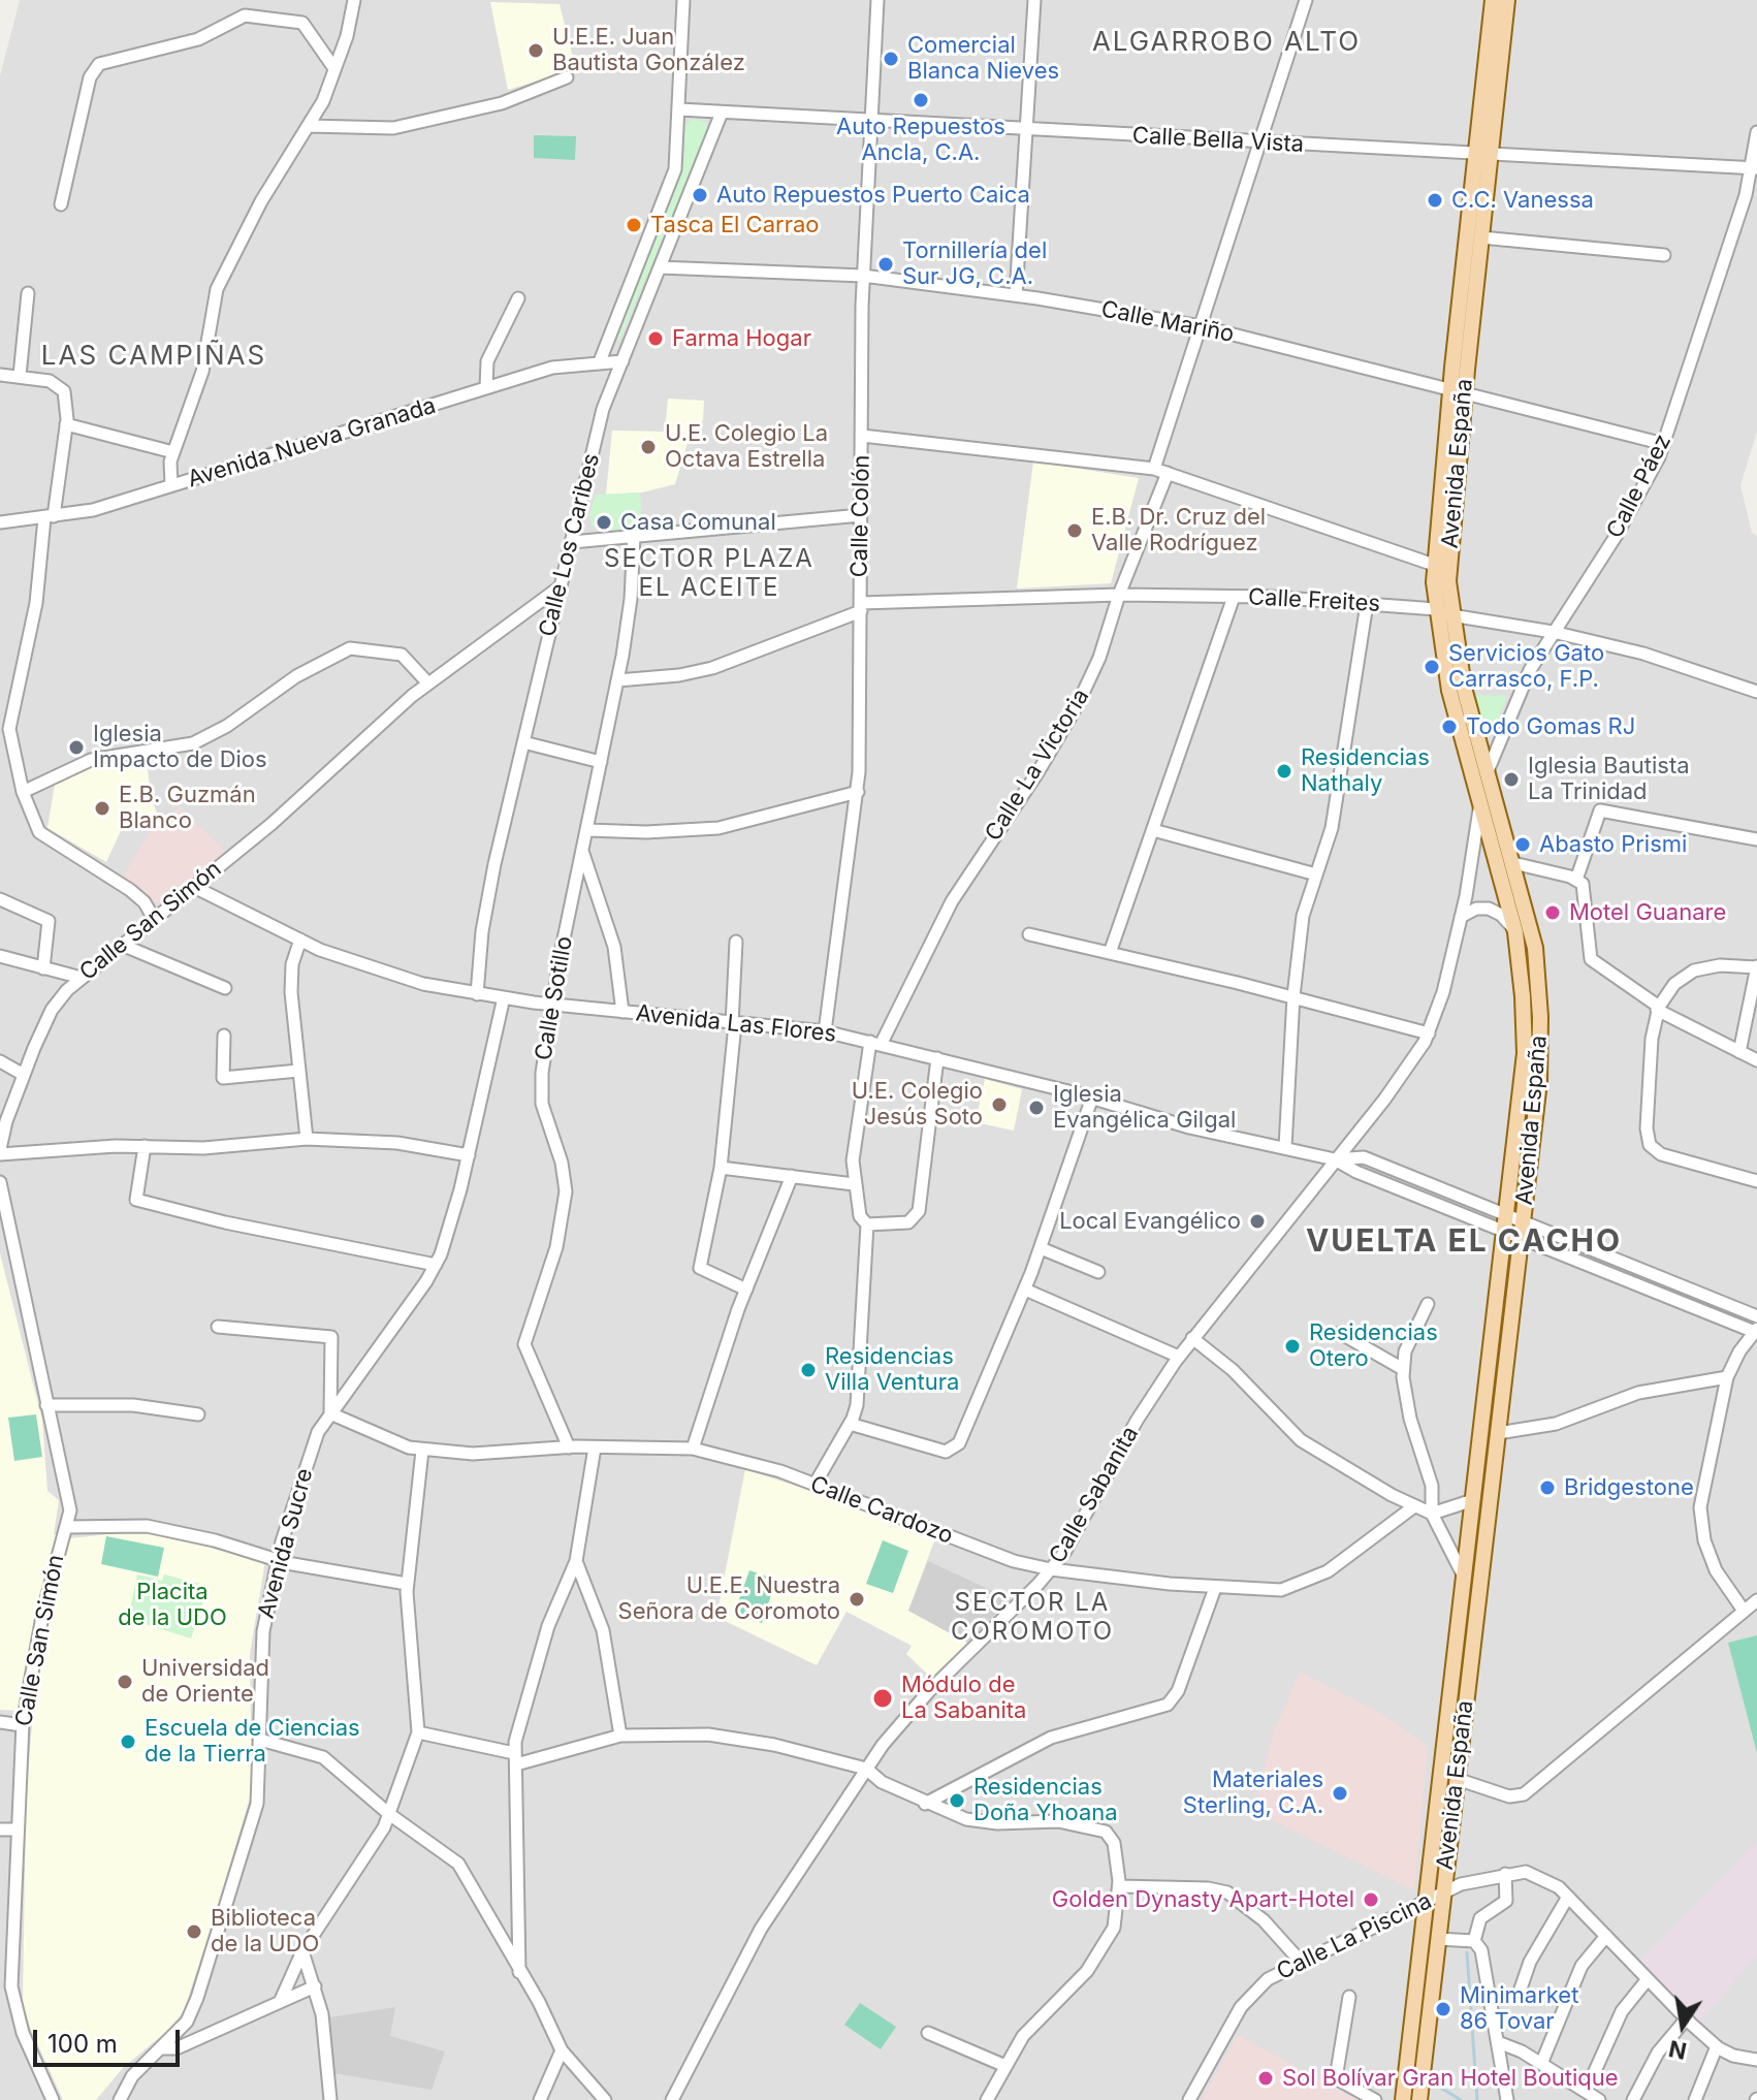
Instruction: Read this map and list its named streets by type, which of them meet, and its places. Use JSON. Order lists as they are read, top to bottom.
{
  "streets": {
    "main road": ["Avenida España"],
    "street": [
      "Calle Bella Vista",
      "Calle Mariño",
      "Avenida Nueva Granada",
      "Calle Páez",
      "Calle Colón",
      "Calle Los Caribes",
      "Calle Freites",
      "Calle La Victoria",
      "Calle San Simón",
      "Calle Sotillo",
      "Avenida Las Flores",
      "Calle Sabanita",
      "Calle Cardozo",
      "Avenida Sucre",
      "Calle La Piscina"
    ]
  },
  "crossings": [
    ["Calle Bella Vista", "Avenida España"],
    ["Calle Bella Vista", "Calle Páez"],
    ["Calle Bella Vista", "Calle Colón"],
    ["Calle Bella Vista", "Calle Los Caribes"],
    ["Calle Mariño", "Avenida España"],
    ["Calle Mariño", "Calle Páez"],
    ["Calle Mariño", "Calle Colón"],
    ["Calle Mariño", "Calle Los Caribes"],
    ["Avenida Nueva Granada", "Calle Los Caribes"],
    ["Avenida España", "Calle Páez"],
    ["Avenida España", "Calle Freites"],
    ["Avenida España", "Avenida Las Flores"],
    ["Avenida España", "Calle Sabanita"],
    ["Avenida España", "Calle La Piscina"],
    ["Calle Páez", "Calle Freites"],
    ["Calle Colón", "Calle Freites"],
    ["Calle Colón", "Avenida Las Flores"],
    ["Calle Los Caribes", "Calle San Simón"],
    ["Calle Los Caribes", "Avenida Las Flores"],
    ["Calle Freites", "Calle La Victoria"],
    ["Calle Freites", "Calle Sotillo"],
    ["Calle La Victoria", "Avenida Las Flores"],
    ["Calle San Simón", "Avenida Las Flores"],
    ["Calle Sotillo", "Avenida Las Flores"],
    ["Calle Sotillo", "Calle Cardozo"],
    ["Avenida Las Flores", "Calle Sabanita"],
    ["Avenida Las Flores", "Avenida Sucre"],
    ["Calle Sabanita", "Calle Cardozo"],
    ["Calle Cardozo", "Avenida Sucre"]
  ],
  "districts": [
    "ALGARROBO ALTO",
    "LAS CAMPIÑAS",
    "SECTOR PLAZA EL ACEITE",
    "VUELTA EL CACHO",
    "SECTOR LA COROMOTO"
  ],
  "parks": ["Placita de la UDO"],
  "places": [
    "U.E.E. Juan Bautista González",
    "Comercial Blanca Nieves",
    "Auto Repuestos Ancla, C.A.",
    "Auto Repuestos Puerto Caica",
    "C.C. Vanessa",
    "Tasca El Carrao",
    "Tornillería del Sur JG, C.A.",
    "Farma Hogar",
    "U.E. Colegio La Octava Estrella",
    "Casa Comunal",
    "E.B. Dr. Cruz del Valle Rodríguez",
    "Servicios Gato Carrasco, F.P.",
    "Todo Gomas RJ",
    "Iglesia Impacto de Dios",
    "Residencias Nathaly",
    "Iglesia Bautista La Trinidad",
    "E.B. Guzmán Blanco",
    "Abasto Prismi",
    "Motel Guanare",
    "U.E. Colegio Jesús Soto",
    "Iglesia Evangélica Gilgal",
    "Local Evangélico",
    "Residencias Otero",
    "Residencias Villa Ventura",
    "Bridgestone",
    "U.E.E. Nuestra Señora de Coromoto",
    "Universidad de Oriente",
    "Módulo de La Sabanita",
    "Escuela de Ciencias de la Tierra",
    "Materiales Sterling, C.A.",
    "Residencias Doña Yhoana",
    "Golden Dynasty Apart-Hotel",
    "Biblioteca de la UDO",
    "Minimarket 86 Tovar",
    "Sol Bolívar Gran Hotel Boutique"
  ],
  "scale_bar": "100 m",
  "north": "bottom"
}
